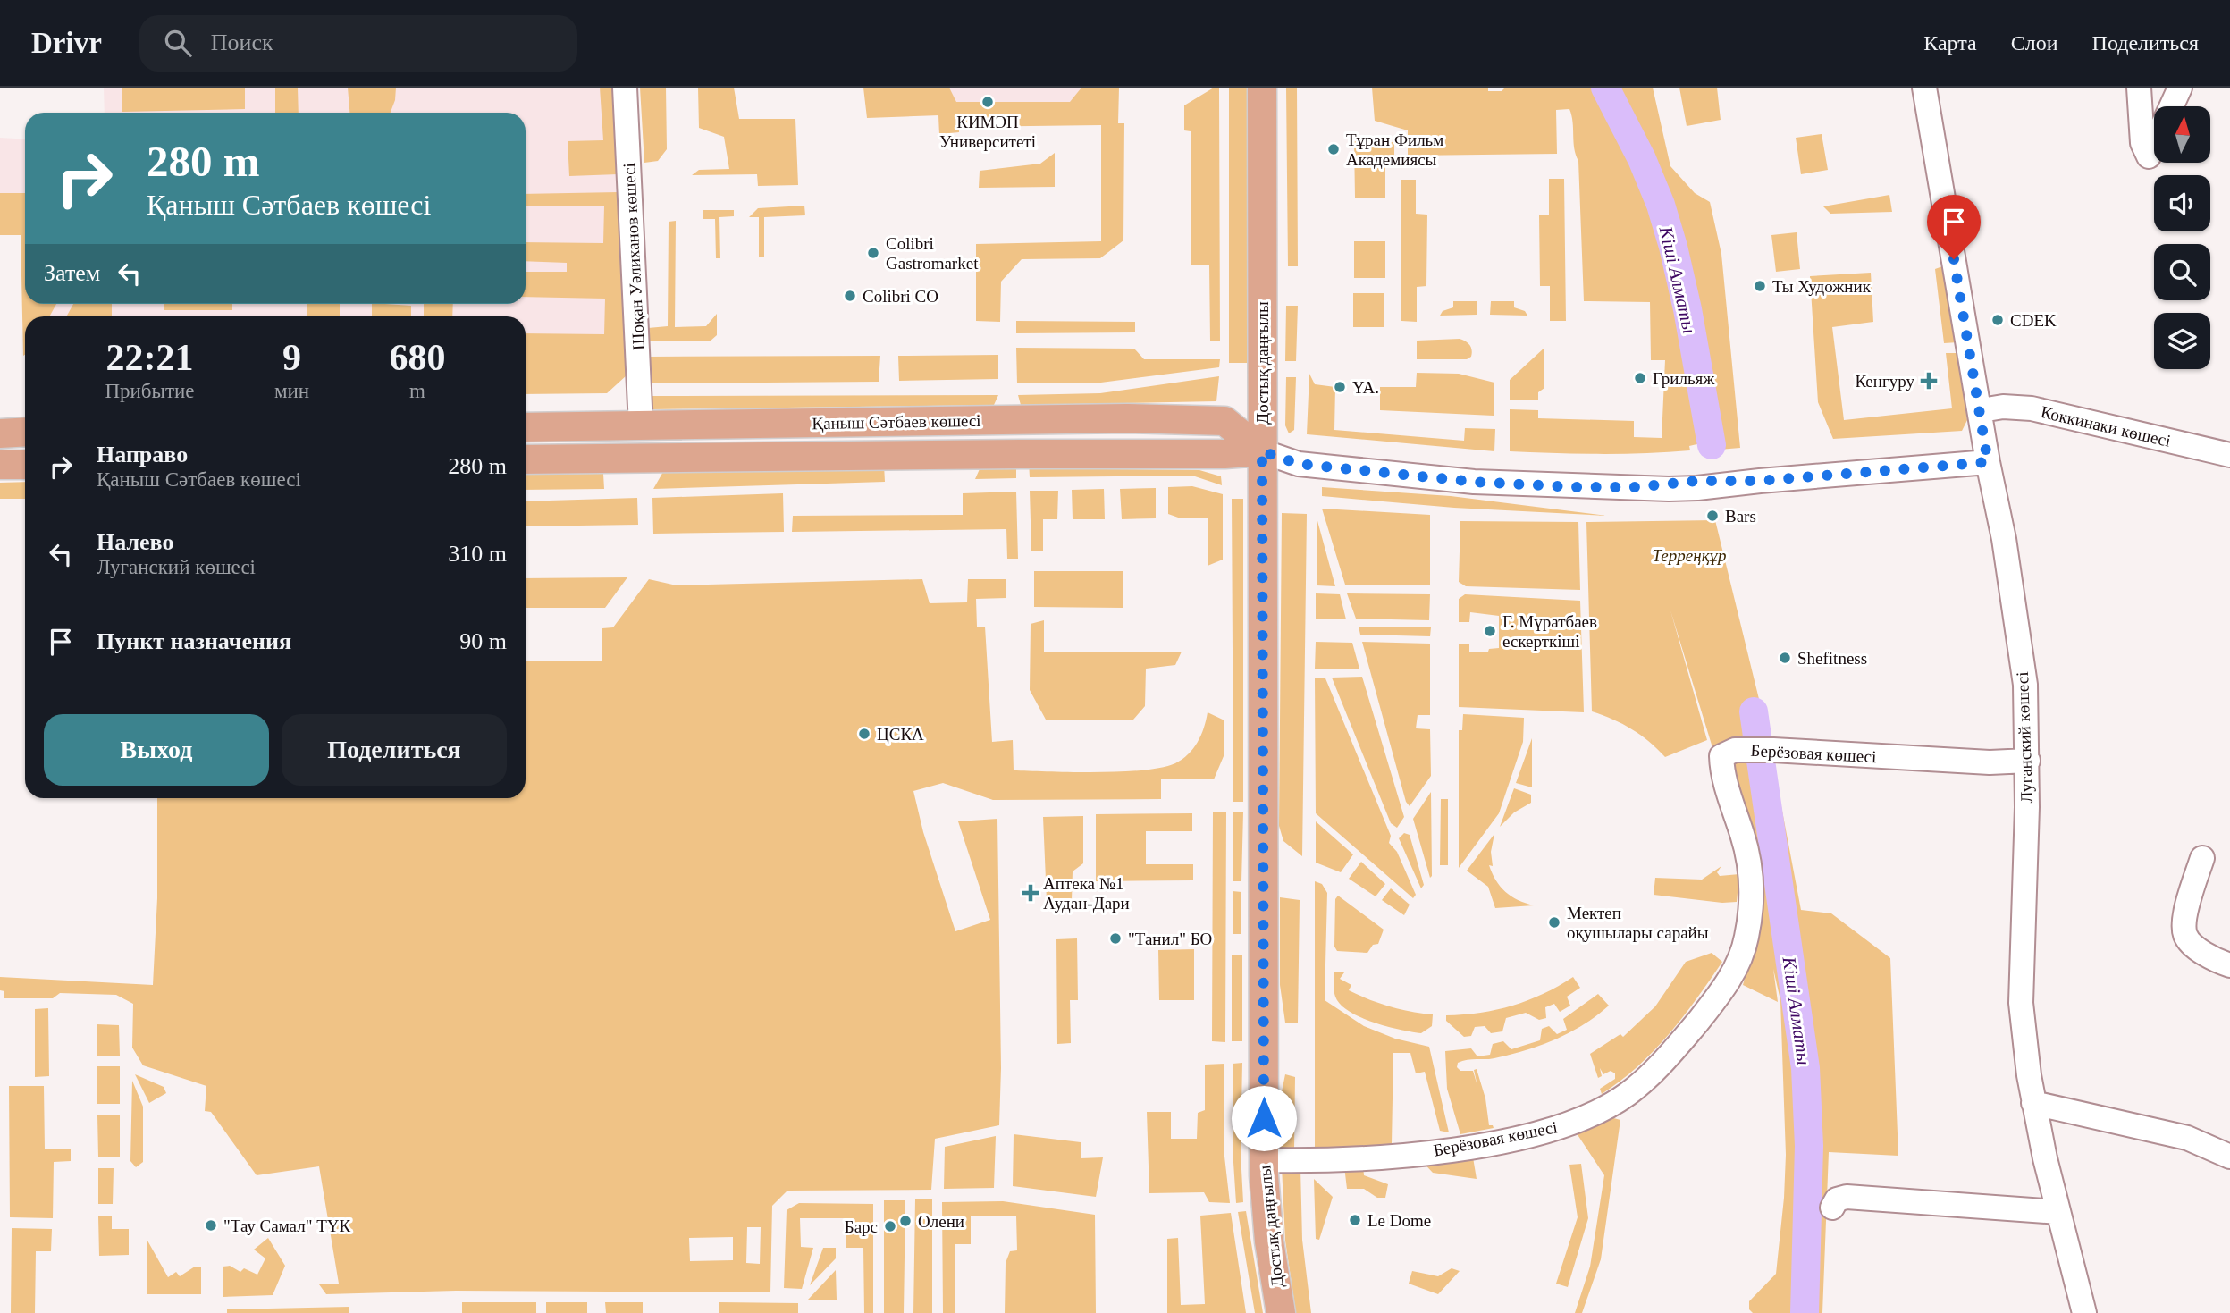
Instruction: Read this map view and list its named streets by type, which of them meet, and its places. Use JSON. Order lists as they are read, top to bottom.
{
  "streets": {
    "main road": ["Достық даңғылы", "Қаныш Сәтбаев көшесі"],
    "street": [
      "Шоқан Уәлиханов көшесі",
      "Коккинаки көшесі",
      "Луганский көшесі",
      "Берёзовая көшесі"
    ]
  },
  "crossings": [
    ["Шоқан Уәлиханов көшесі", "Қаныш Сәтбаев көшесі"],
    ["Достық даңғылы", "Қаныш Сәтбаев көшесі"],
    ["Достық даңғылы", "Берёзовая көшесі"],
    ["Қаныш Сәтбаев көшесі", "Луганский көшесі"],
    ["Коккинаки көшесі", "Луганский көшесі"],
    ["Луганский көшесі", "Берёзовая көшесі"]
  ],
  "water": ["Кіші Алматы"],
  "parks": ["Терреңқұр"],
  "places": {
    "other": [
      "КИМЭП Университеті",
      "Тұран Фильм Академиясы",
      "Colibri Gastromarket",
      "Ты Художник",
      "Colibri СО",
      "CDEK",
      "Грильяж",
      "YA.",
      "Bars",
      "Г. Мұратбаев ескерткіші",
      "Shefitness",
      "ЦСКА",
      "Мектеп оқушылары сарайы",
      "\"Танил\" БО",
      "Le Dome",
      "Олени",
      "\"Тау Самал\" ТҮК",
      "Барс"
    ],
    "health": ["Кенгуру", "Аптека №1 Аудан-Дари"]
  },
  "north": "top",
  "page": {
    "header": "Drivr",
    "search": "Поиск",
    "nav": ["Карта", "Слои", "Поделиться"],
    "turn": ["280 m", "Қаныш Сәтбаев көшесі"],
    "then": "Затем",
    "eta": [
      "22:21",
      "Прибытие",
      "9",
      "мин",
      "680",
      "m"
    ],
    "list": [
      {
        "name": "Направо",
        "note": "Қаныш Сәтбаев көшесі",
        "value": "280 m"
      },
      {
        "name": "Налево",
        "note": "Луганский көшесі",
        "value": "310 m"
      },
      {
        "name": "Пункт назначения",
        "value": "90 m"
      }
    ],
    "buttons": ["Выход", "Поделиться"]
  }
}
